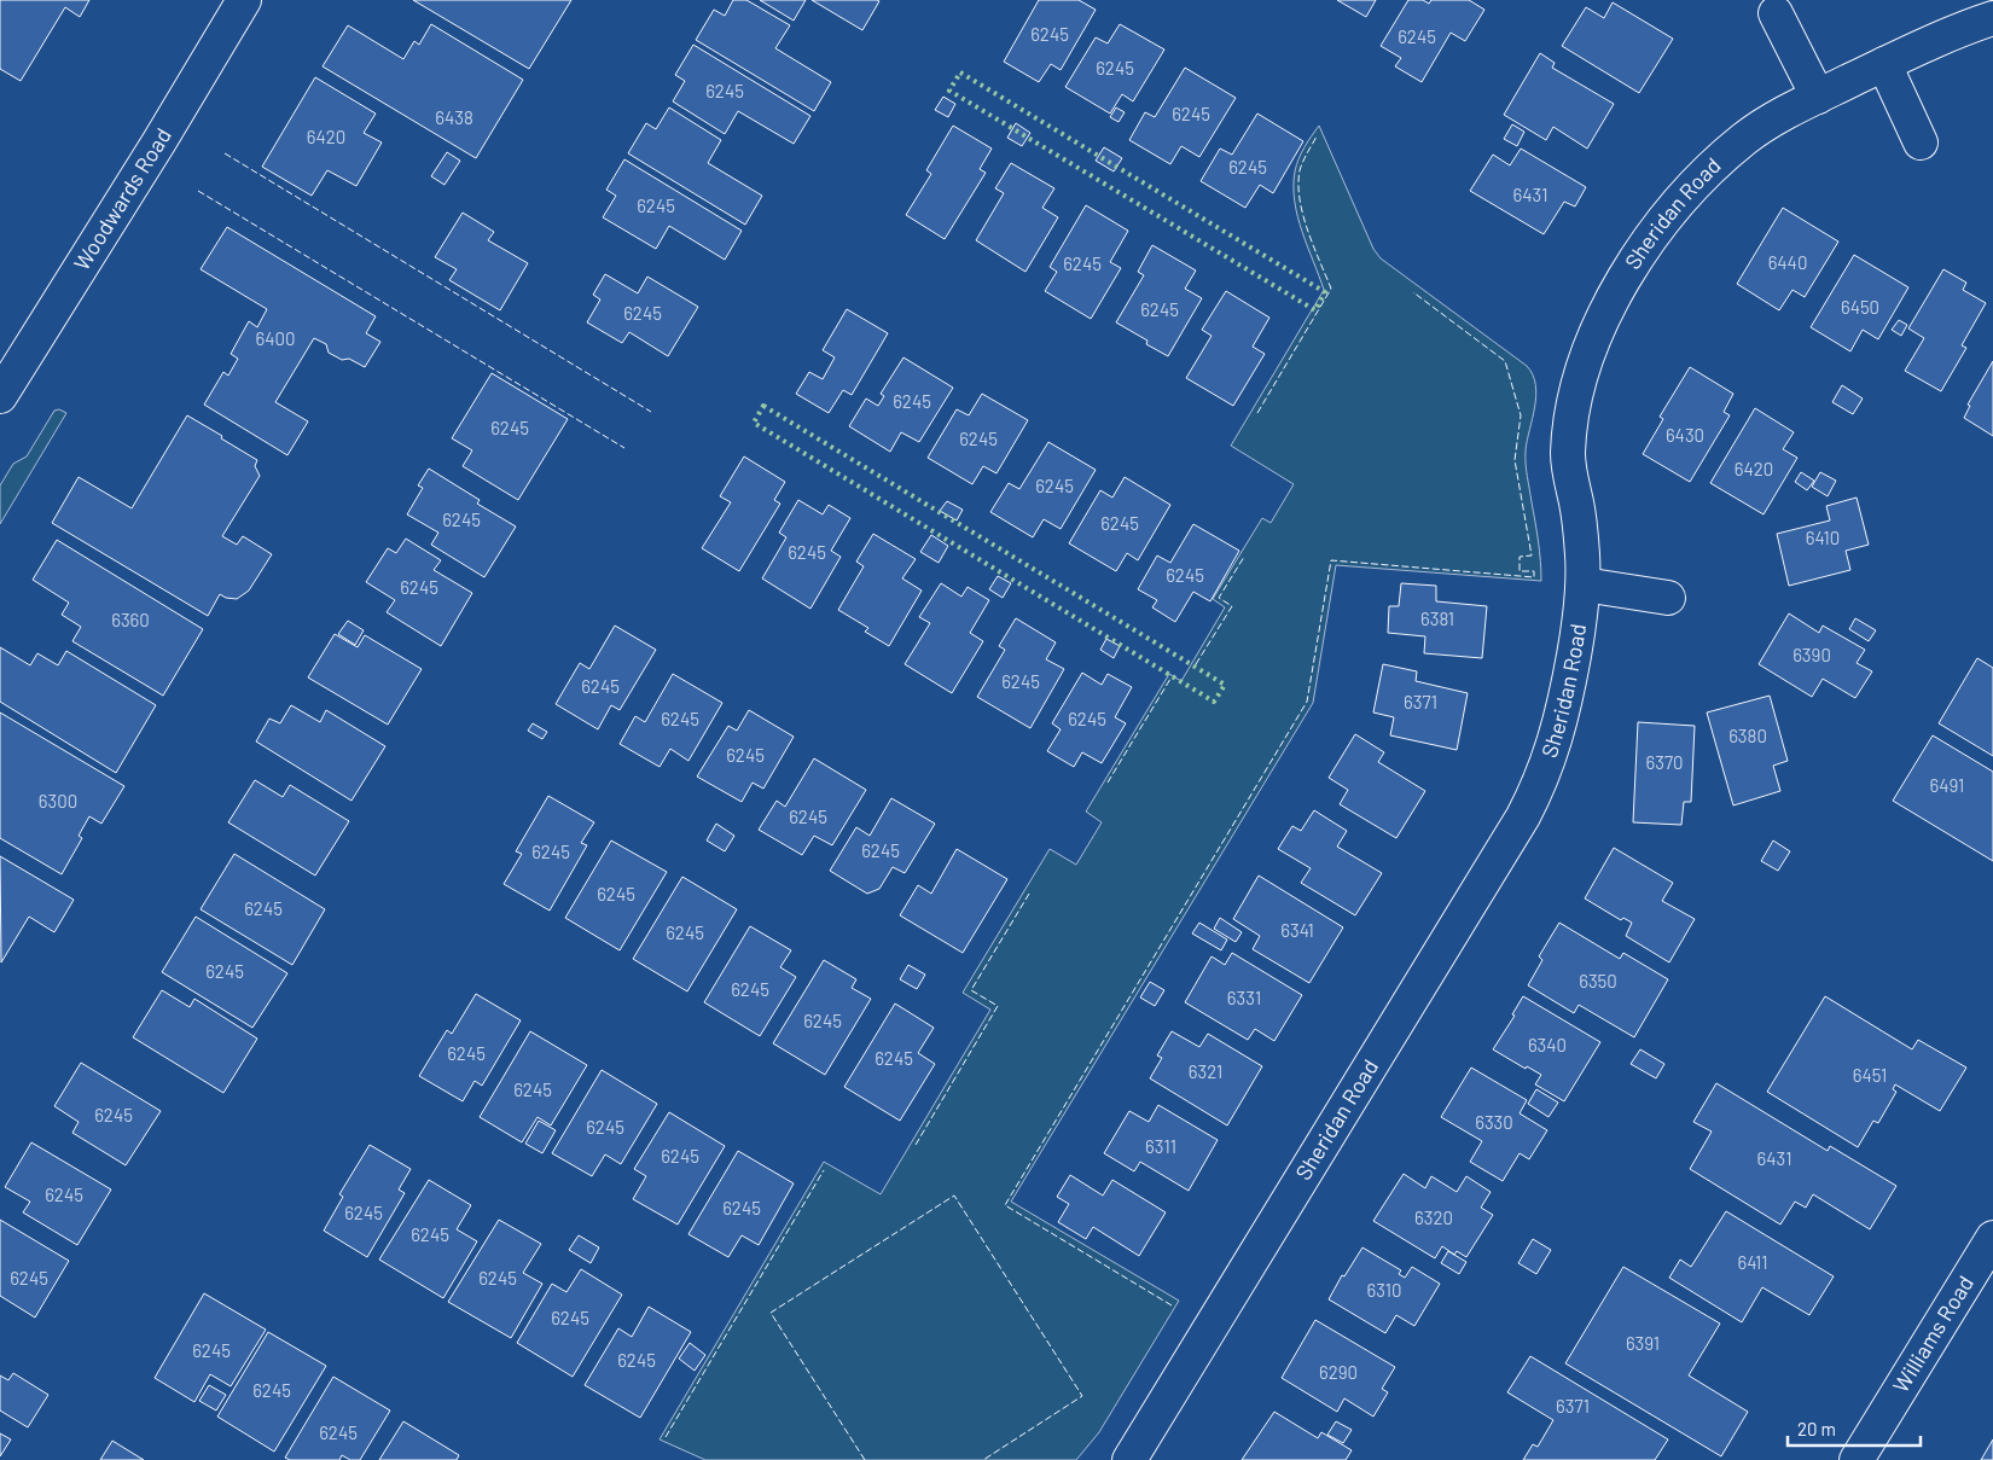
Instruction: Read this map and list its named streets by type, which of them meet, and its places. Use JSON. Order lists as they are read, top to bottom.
{
  "streets": {
    "street": ["Woodwards Road", "Sheridan Road", "Williams Road"]
  },
  "house_numbers": [
    "6245",
    "6245",
    "6245",
    "6245",
    "6245",
    "6438",
    "6420",
    "6245",
    "6431",
    "6245",
    "6440",
    "6245",
    "6450",
    "6245",
    "6245",
    "6400",
    "6245",
    "6245",
    "6430",
    "6245",
    "6420",
    "6245",
    "6245",
    "6245",
    "6410",
    "6245",
    "6245",
    "6245",
    "6381",
    "6360",
    "6390",
    "6245",
    "6245",
    "6371",
    "6245",
    "6245",
    "6380",
    "6245",
    "6370",
    "6491",
    "6300",
    "6245",
    "6245",
    "6245",
    "6245",
    "6245",
    "6341",
    "6245",
    "6245",
    "6350",
    "6245",
    "6331",
    "6245",
    "6340",
    "6245",
    "6245",
    "6321",
    "6451",
    "6245",
    "6245",
    "6330",
    "6245",
    "6311",
    "6245",
    "6431",
    "6245",
    "6245",
    "6245",
    "6320",
    "6245",
    "6411",
    "6245",
    "6245",
    "6310",
    "6245",
    "6391",
    "6245",
    "6245",
    "6290",
    "6245",
    "6371",
    "6245"
  ],
  "scale_bar": "20 m"
}
